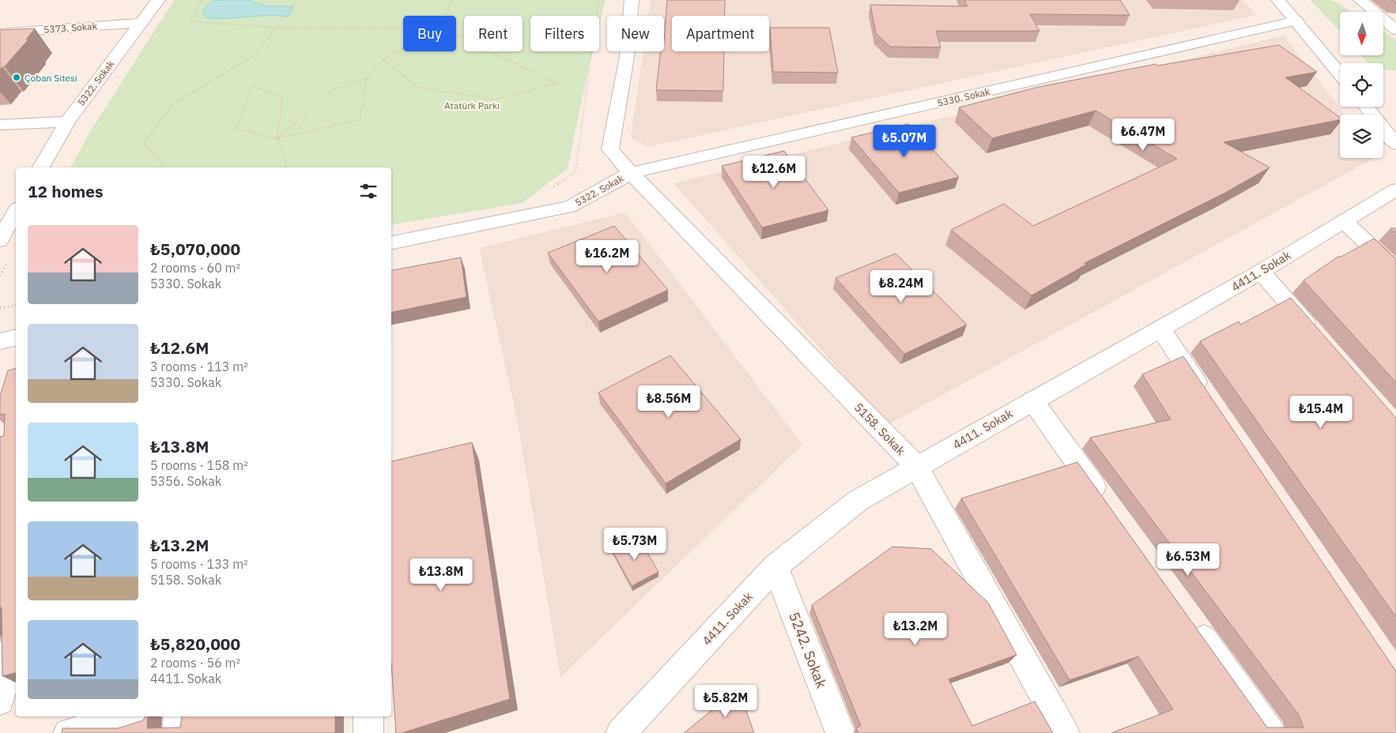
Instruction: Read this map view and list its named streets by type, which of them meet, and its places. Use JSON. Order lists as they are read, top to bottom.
{
  "streets": {
    "street": [
      "5373. Sokak",
      "5322. Sokak",
      "5330. Sokak",
      "4411. Sokak",
      "5158. Sokak",
      "5242. Sokak"
    ]
  },
  "crossings": [
    ["5373. Sokak", "5322. Sokak"],
    ["5322. Sokak", "5330. Sokak"],
    ["5322. Sokak", "5158. Sokak"],
    ["5330. Sokak", "5158. Sokak"],
    ["4411. Sokak", "5158. Sokak"],
    ["4411. Sokak", "5242. Sokak"]
  ],
  "parks": ["Atatürk Parkı"],
  "places": ["Çoban Sitesi"],
  "north": "bottom",
  "page": {
    "chip": [
      "Buy",
      "Rent",
      "Filters",
      "New",
      "Apartment"
    ],
    "price": [
      "₺6.47M",
      "₺5.07M",
      "₺12.6M",
      "₺16.2M",
      "₺8.24M",
      "₺8.56M",
      "₺15.4M",
      "₺5.73M",
      "₺6.53M",
      "₺13.8M",
      "₺13.2M",
      "₺5.82M"
    ],
    "heading": "12 homes",
    "list": [
      {
        "name": "₺5,070,000",
        "note": "2 rooms · 60 m² · 5330. Sokak"
      },
      {
        "name": "₺12.6M",
        "note": "3 rooms · 113 m² · 5330. Sokak"
      },
      {
        "name": "₺13.8M",
        "note": "5 rooms · 158 m² · 5356. Sokak"
      },
      {
        "name": "₺13.2M",
        "note": "5 rooms · 133 m² · 5158. Sokak"
      },
      {
        "name": "₺5,820,000",
        "note": "2 rooms · 56 m² · 4411. Sokak"
      }
    ]
  }
}
